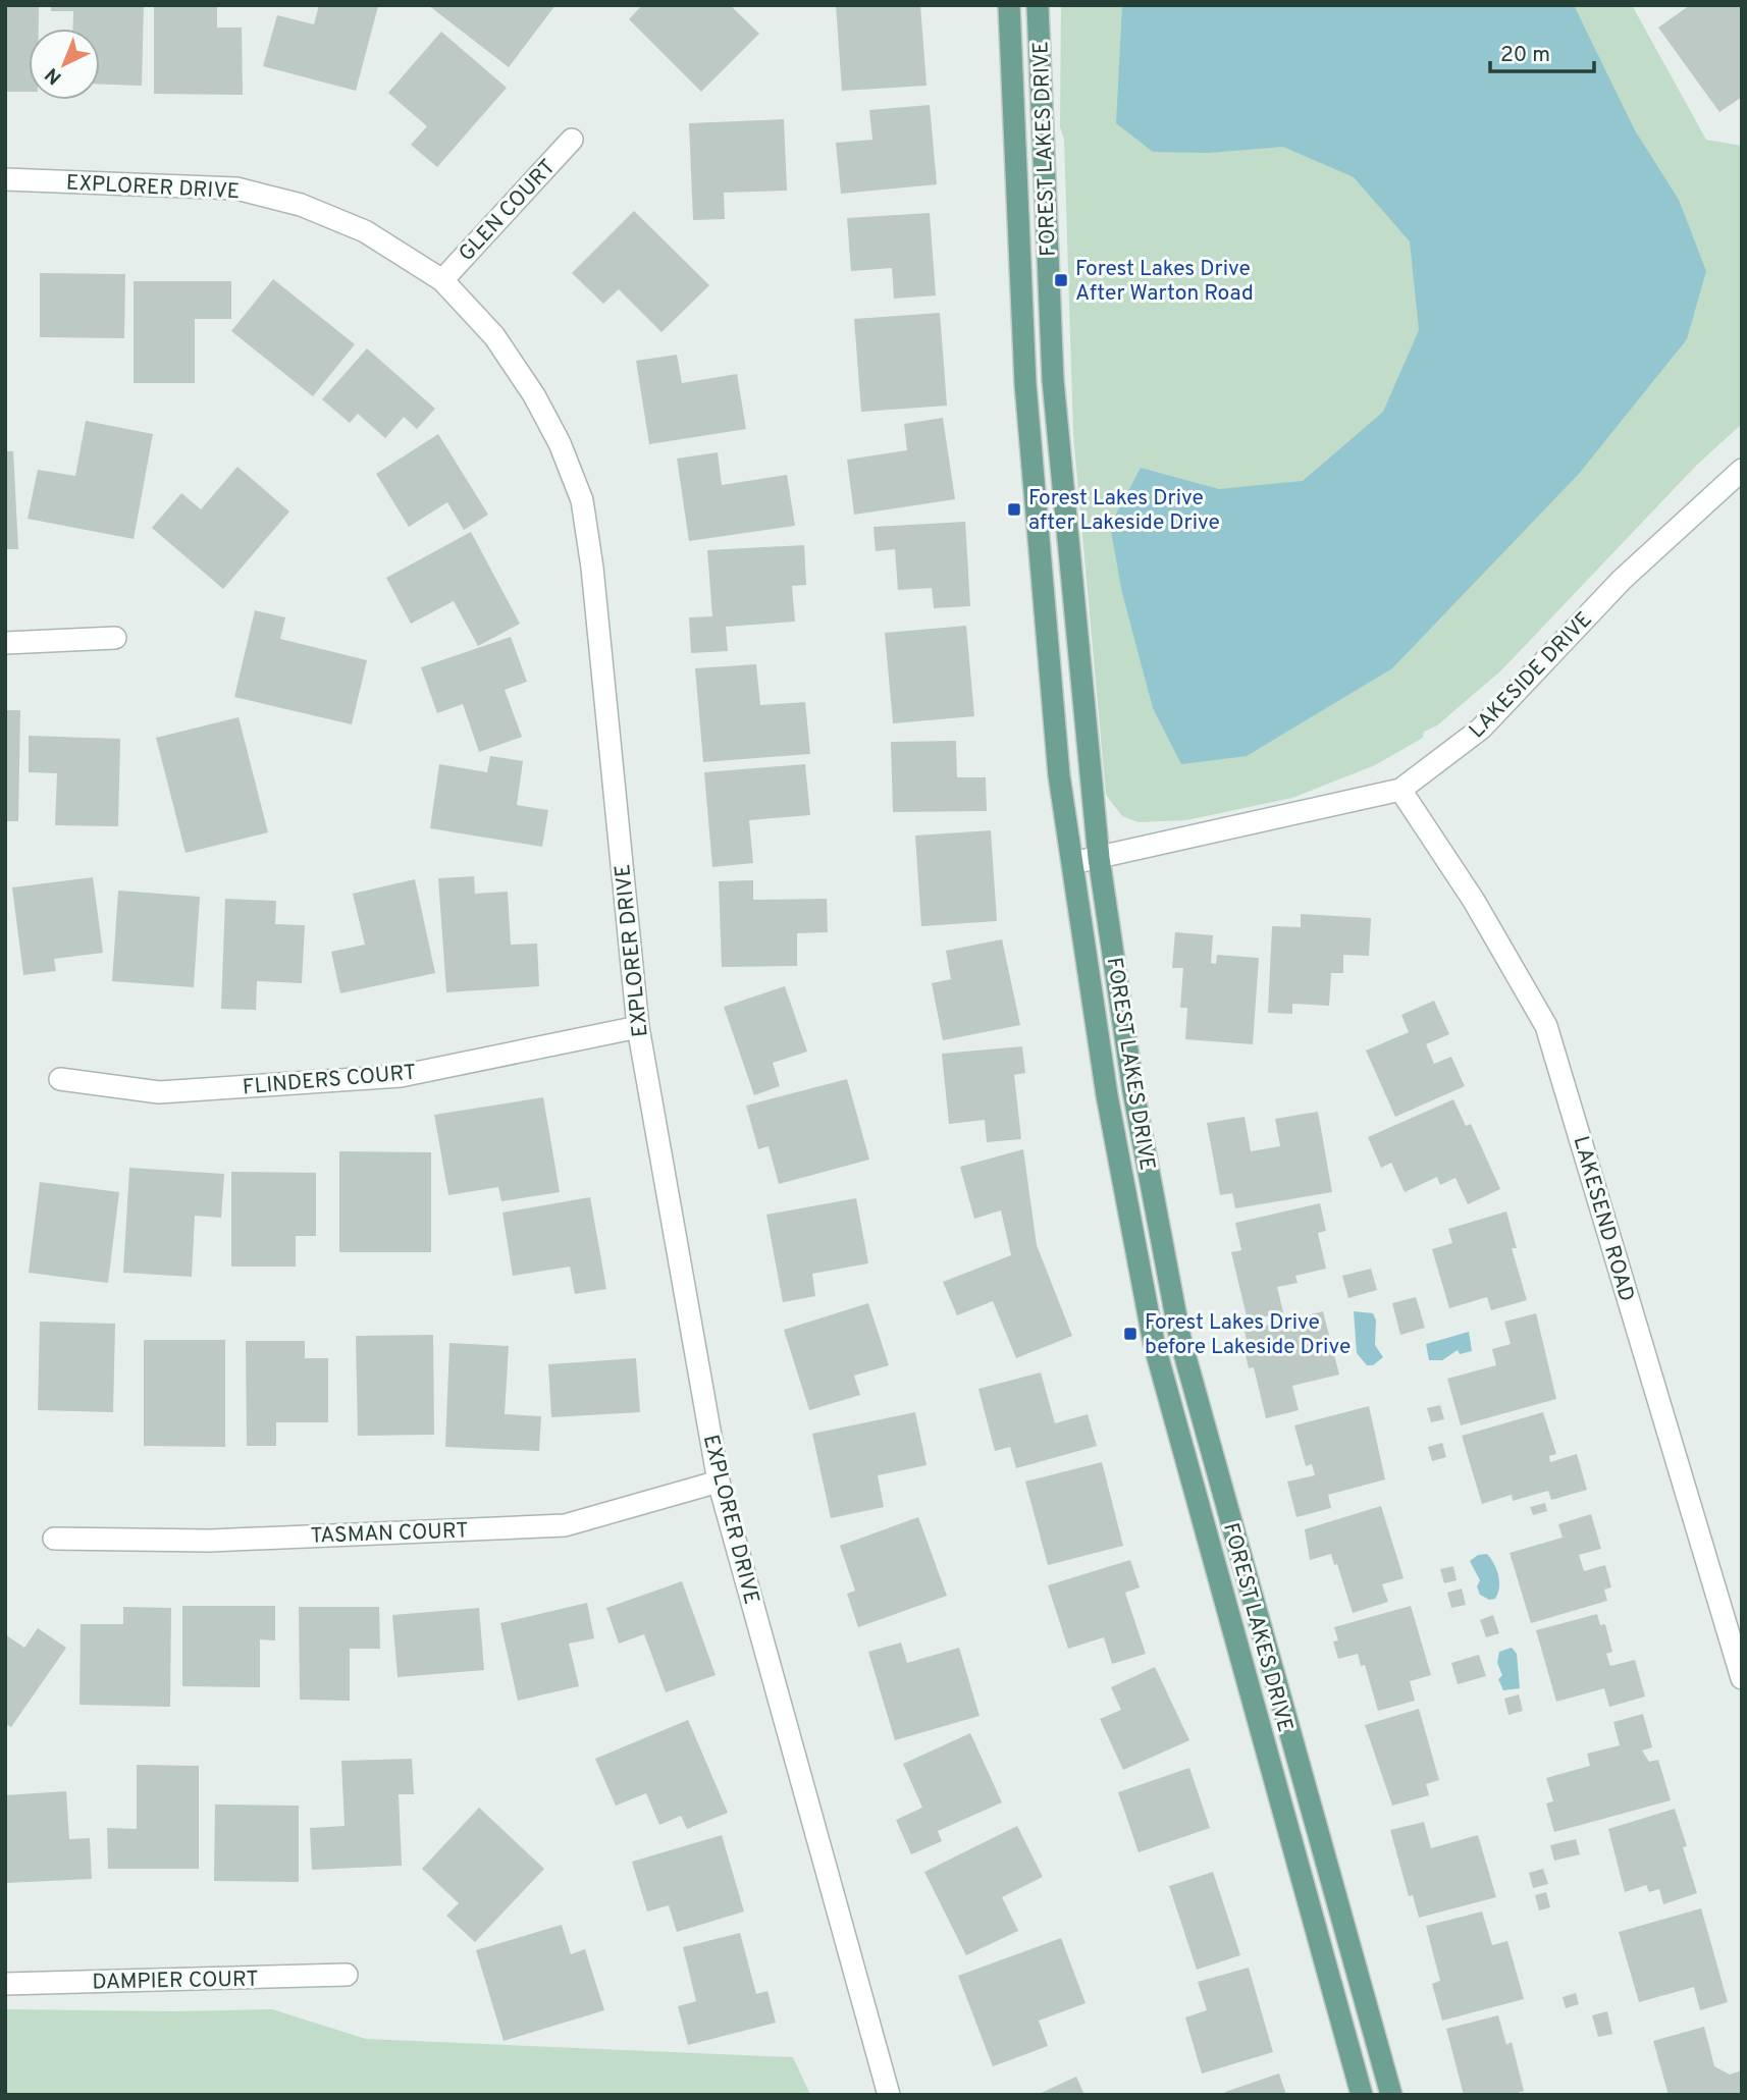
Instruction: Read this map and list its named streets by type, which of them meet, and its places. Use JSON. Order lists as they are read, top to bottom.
{
  "streets": {
    "main road": ["FOREST LAKES DRIVE"],
    "street": [
      "EXPLORER DRIVE",
      "GLEN COURT",
      "LAKESIDE DRIVE",
      "FLINDERS COURT",
      "LAKESEND ROAD",
      "TASMAN COURT",
      "DAMPIER COURT"
    ]
  },
  "crossings": [
    ["FOREST LAKES DRIVE", "LAKESIDE DRIVE"],
    ["EXPLORER DRIVE", "GLEN COURT"],
    ["EXPLORER DRIVE", "FLINDERS COURT"],
    ["EXPLORER DRIVE", "TASMAN COURT"],
    ["LAKESIDE DRIVE", "LAKESEND ROAD"]
  ],
  "places": {
    "transit": ["Forest Lakes Drive After Warton Road", "Forest Lakes Drive after Lakeside Drive", "Forest Lakes Drive before Lakeside Drive"]
  },
  "scale_bar": "20 m",
  "north": "bottom left"
}
